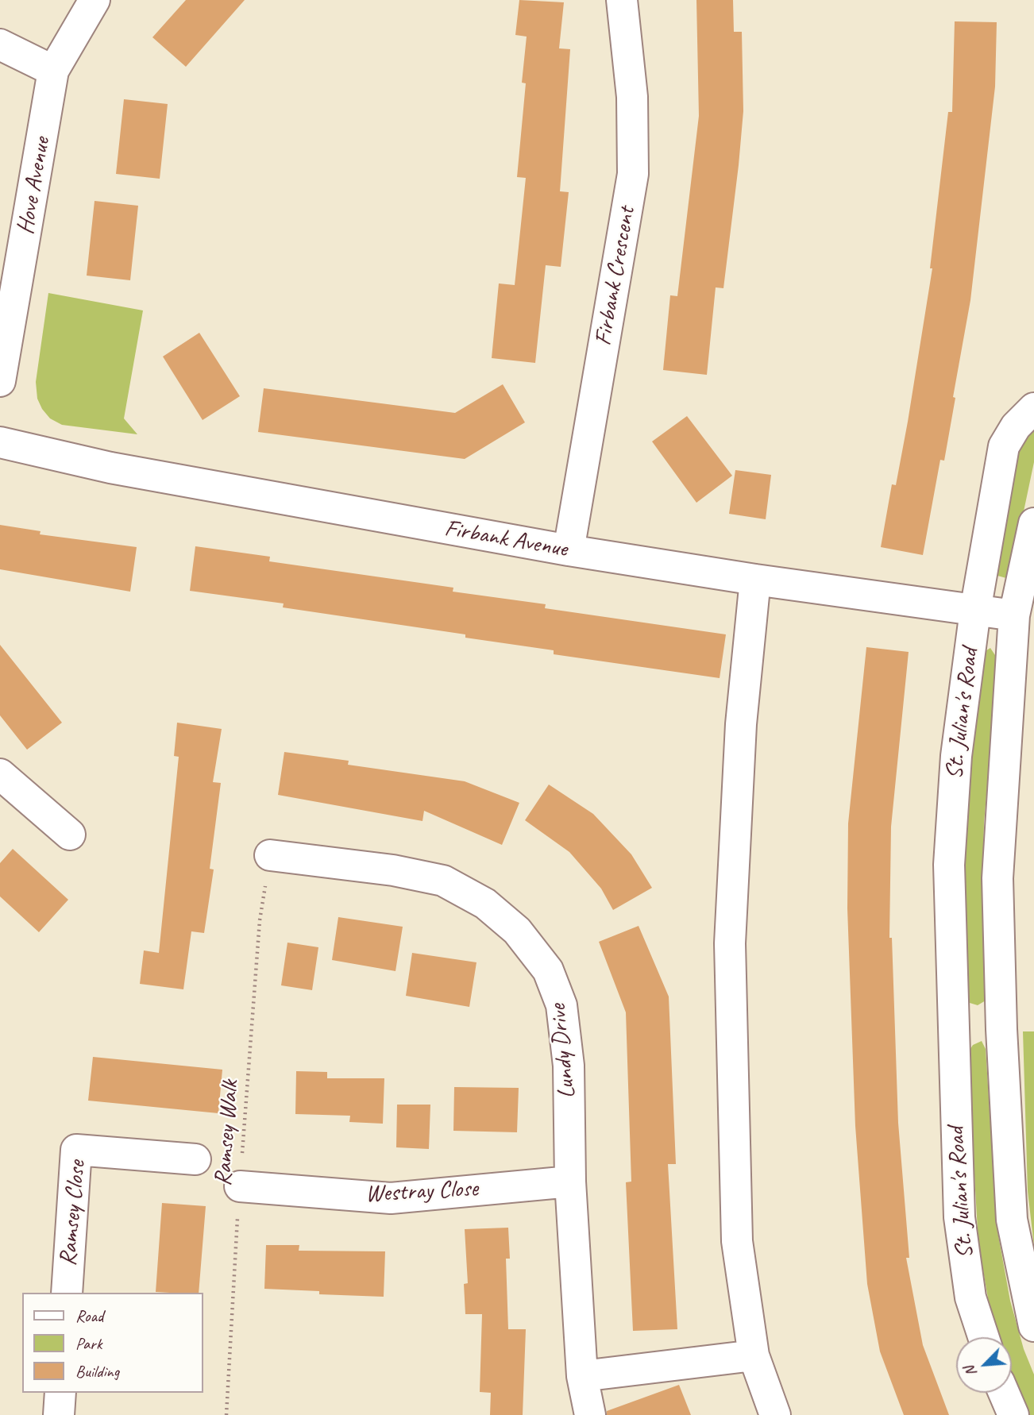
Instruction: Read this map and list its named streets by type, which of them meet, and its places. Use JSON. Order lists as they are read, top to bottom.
{
  "streets": {
    "street": [
      "Hove Avenue",
      "Firbank Crescent",
      "Firbank Avenue",
      "St. Julian's Road",
      "Lundy Drive",
      "Westray Close",
      "Ramsey Close"
    ],
    "path": ["Ramsey Walk"]
  },
  "crossings": [
    ["Firbank Crescent", "Firbank Avenue"],
    ["Firbank Avenue", "St. Julian's Road"],
    ["Lundy Drive", "Ramsey Walk"],
    ["Lundy Drive", "Westray Close"],
    ["Ramsey Walk", "Westray Close"]
  ],
  "legend": ["Road", "Park", "Building"],
  "north": "bottom left"
}
